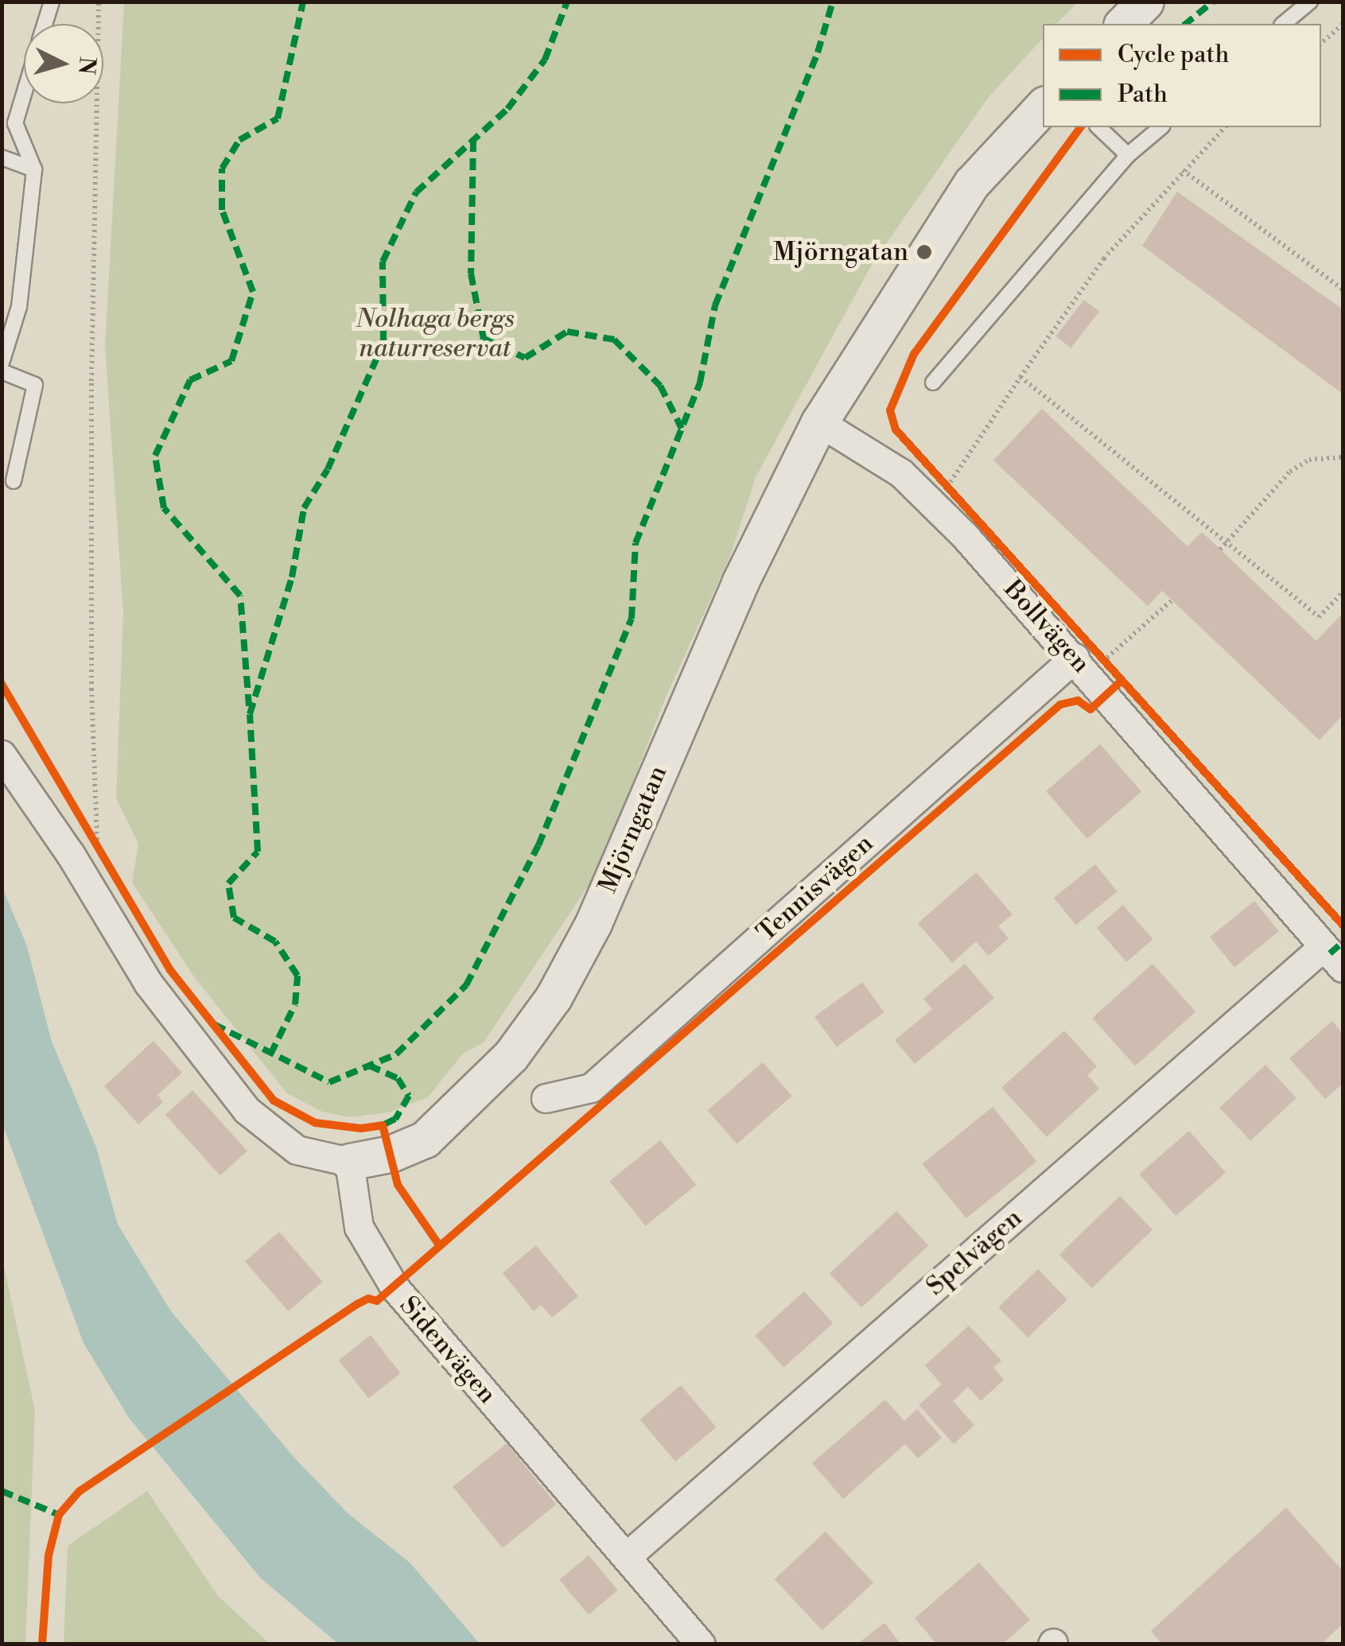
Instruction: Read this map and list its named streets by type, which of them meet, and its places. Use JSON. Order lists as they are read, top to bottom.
{
  "streets": {
    "street": [
      "Bollvägen",
      "Mjörngatan",
      "Tennisvägen",
      "Spelvägen",
      "Sidenvägen"
    ]
  },
  "crossings": [
    ["Bollvägen", "Mjörngatan"],
    ["Bollvägen", "Tennisvägen"],
    ["Bollvägen", "Spelvägen"],
    ["Mjörngatan", "Sidenvägen"],
    ["Spelvägen", "Sidenvägen"]
  ],
  "parks": ["Nolhaga bergs naturreservat"],
  "places": ["Mjörngatan"],
  "legend": ["Cycle path", "Path"],
  "north": "right"
}
